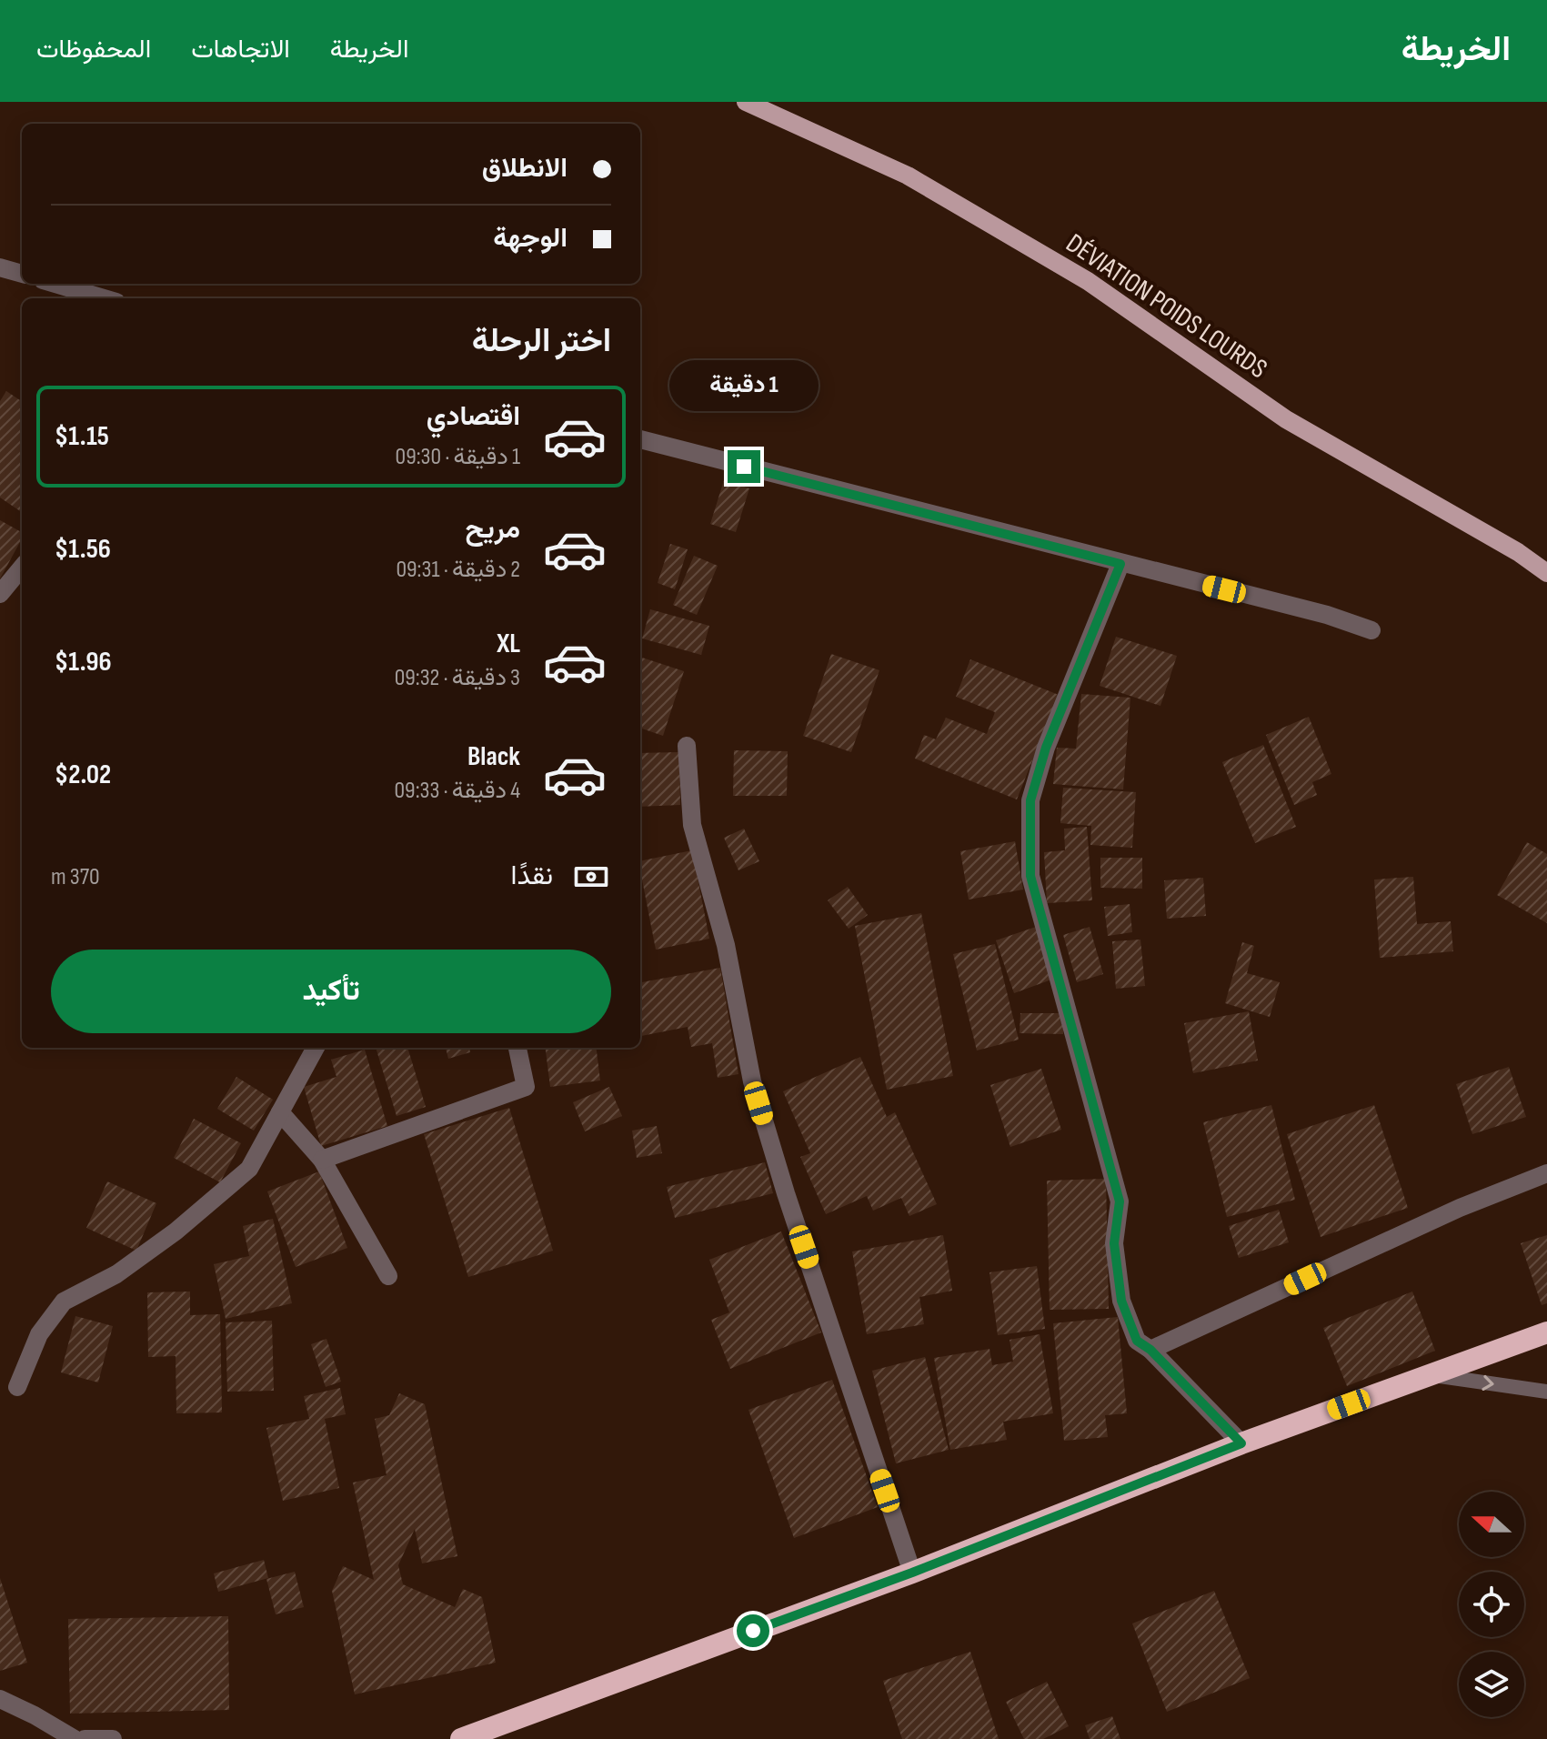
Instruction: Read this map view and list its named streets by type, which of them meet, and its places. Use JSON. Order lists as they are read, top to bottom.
{
  "streets": {
    "main road": ["DÉVIATION POIDS LOURDS"]
  },
  "north": "left",
  "page": {
    "header": "الخريطة",
    "nav": ["الخريطة", "الاتجاهات", "المحفوظات"],
    "banner": ["الانطلاق", "الوجهة"],
    "heading": "اختر الرحلة",
    "bubble": "1 دقيقة",
    "list": [
      {
        "name": "اقتصادي",
        "note": "1 دقيقة · 09:30",
        "value": "$1.15"
      },
      {
        "name": "مريح",
        "note": "2 دقيقة · 09:31",
        "value": "$1.56"
      },
      {
        "name": "XL",
        "note": "3 دقيقة · 09:32",
        "value": "$1.96"
      },
      {
        "name": "Black",
        "note": "4 دقيقة · 09:33",
        "value": "$2.02"
      }
    ],
    "pay": ["نقدًا", "370 m"],
    "buttons": "تأكيد"
  }
}
